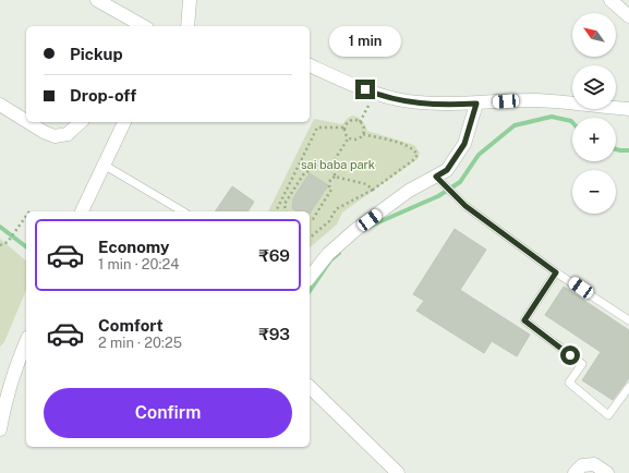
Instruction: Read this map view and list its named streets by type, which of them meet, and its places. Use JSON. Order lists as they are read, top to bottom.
{
  "parks": ["sai baba park"],
  "north": "top left",
  "page": {
    "map_buttons": ["+", "−"],
    "bubble": "1 min",
    "banner": ["Pickup", "Drop-off"],
    "list": [
      {
        "name": "Economy",
        "note": "1 min · 20:24",
        "value": "₹69"
      },
      {
        "name": "Comfort",
        "note": "2 min · 20:25",
        "value": "₹93"
      }
    ],
    "buttons": "Confirm"
  }
}
